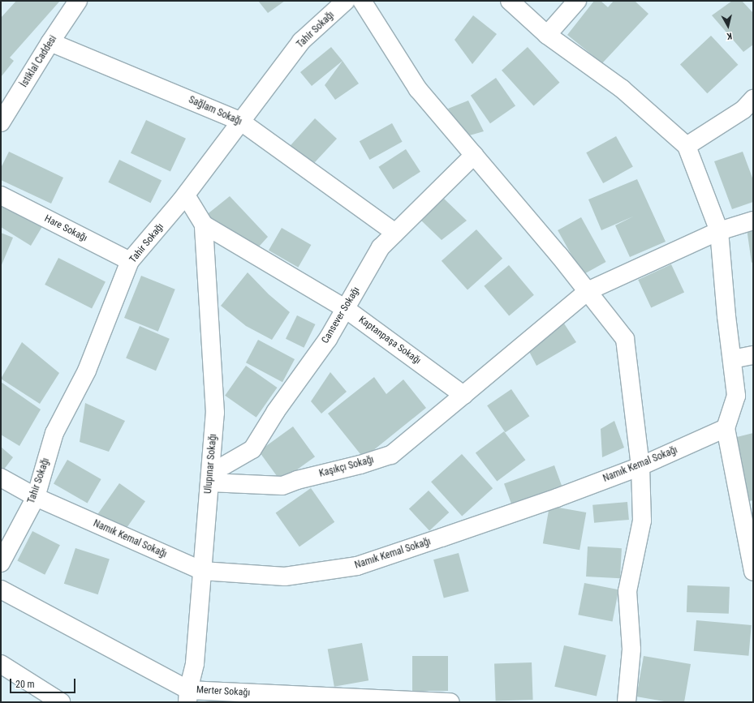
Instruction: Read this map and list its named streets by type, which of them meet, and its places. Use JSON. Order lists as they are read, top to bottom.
{
  "streets": {
    "street": [
      "Tahir Sokağı",
      "İstiklal Caddesi",
      "Sağlam Sokağı",
      "Hare Sokağı",
      "Cansever Sokağı",
      "Kaptanpaşa Sokağı",
      "Ulupınar Sokağı",
      "Namık Kemal Sokağı",
      "Kaşıkçı Sokağı",
      "Merter Sokağı"
    ]
  },
  "crossings": [
    ["Tahir Sokağı", "Sağlam Sokağı"],
    ["Tahir Sokağı", "Hare Sokağı"],
    ["Tahir Sokağı", "Kaptanpaşa Sokağı"],
    ["Tahir Sokağı", "Namık Kemal Sokağı"],
    ["İstiklal Caddesi", "Sağlam Sokağı"],
    ["Sağlam Sokağı", "Cansever Sokağı"],
    ["Cansever Sokağı", "Kaptanpaşa Sokağı"],
    ["Cansever Sokağı", "Ulupınar Sokağı"],
    ["Cansever Sokağı", "Kaşıkçı Sokağı"],
    ["Kaptanpaşa Sokağı", "Ulupınar Sokağı"],
    ["Kaptanpaşa Sokağı", "Kaşıkçı Sokağı"],
    ["Ulupınar Sokağı", "Namık Kemal Sokağı"],
    ["Ulupınar Sokağı", "Kaşıkçı Sokağı"],
    ["Ulupınar Sokağı", "Merter Sokağı"]
  ],
  "scale_bar": "20 m",
  "north": "bottom"
}
